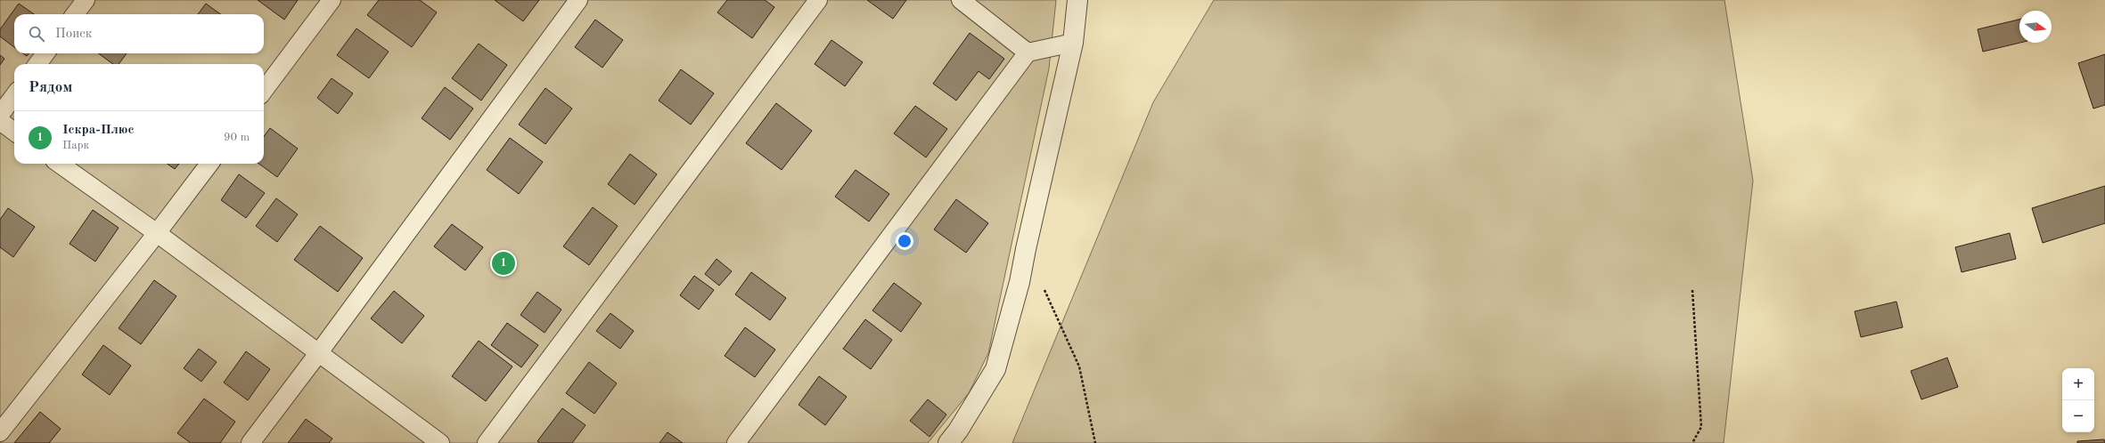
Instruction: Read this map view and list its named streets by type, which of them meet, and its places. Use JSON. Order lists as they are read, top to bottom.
{
  "north": "right",
  "page": {
    "search": "Поиск",
    "heading": "Рядом",
    "list": [
      {
        "mark": "1",
        "name": "Іскра-Плюс",
        "note": "Парк",
        "value": "90 m"
      }
    ],
    "pins": "1",
    "map_buttons": ["+", "−"]
  }
}
